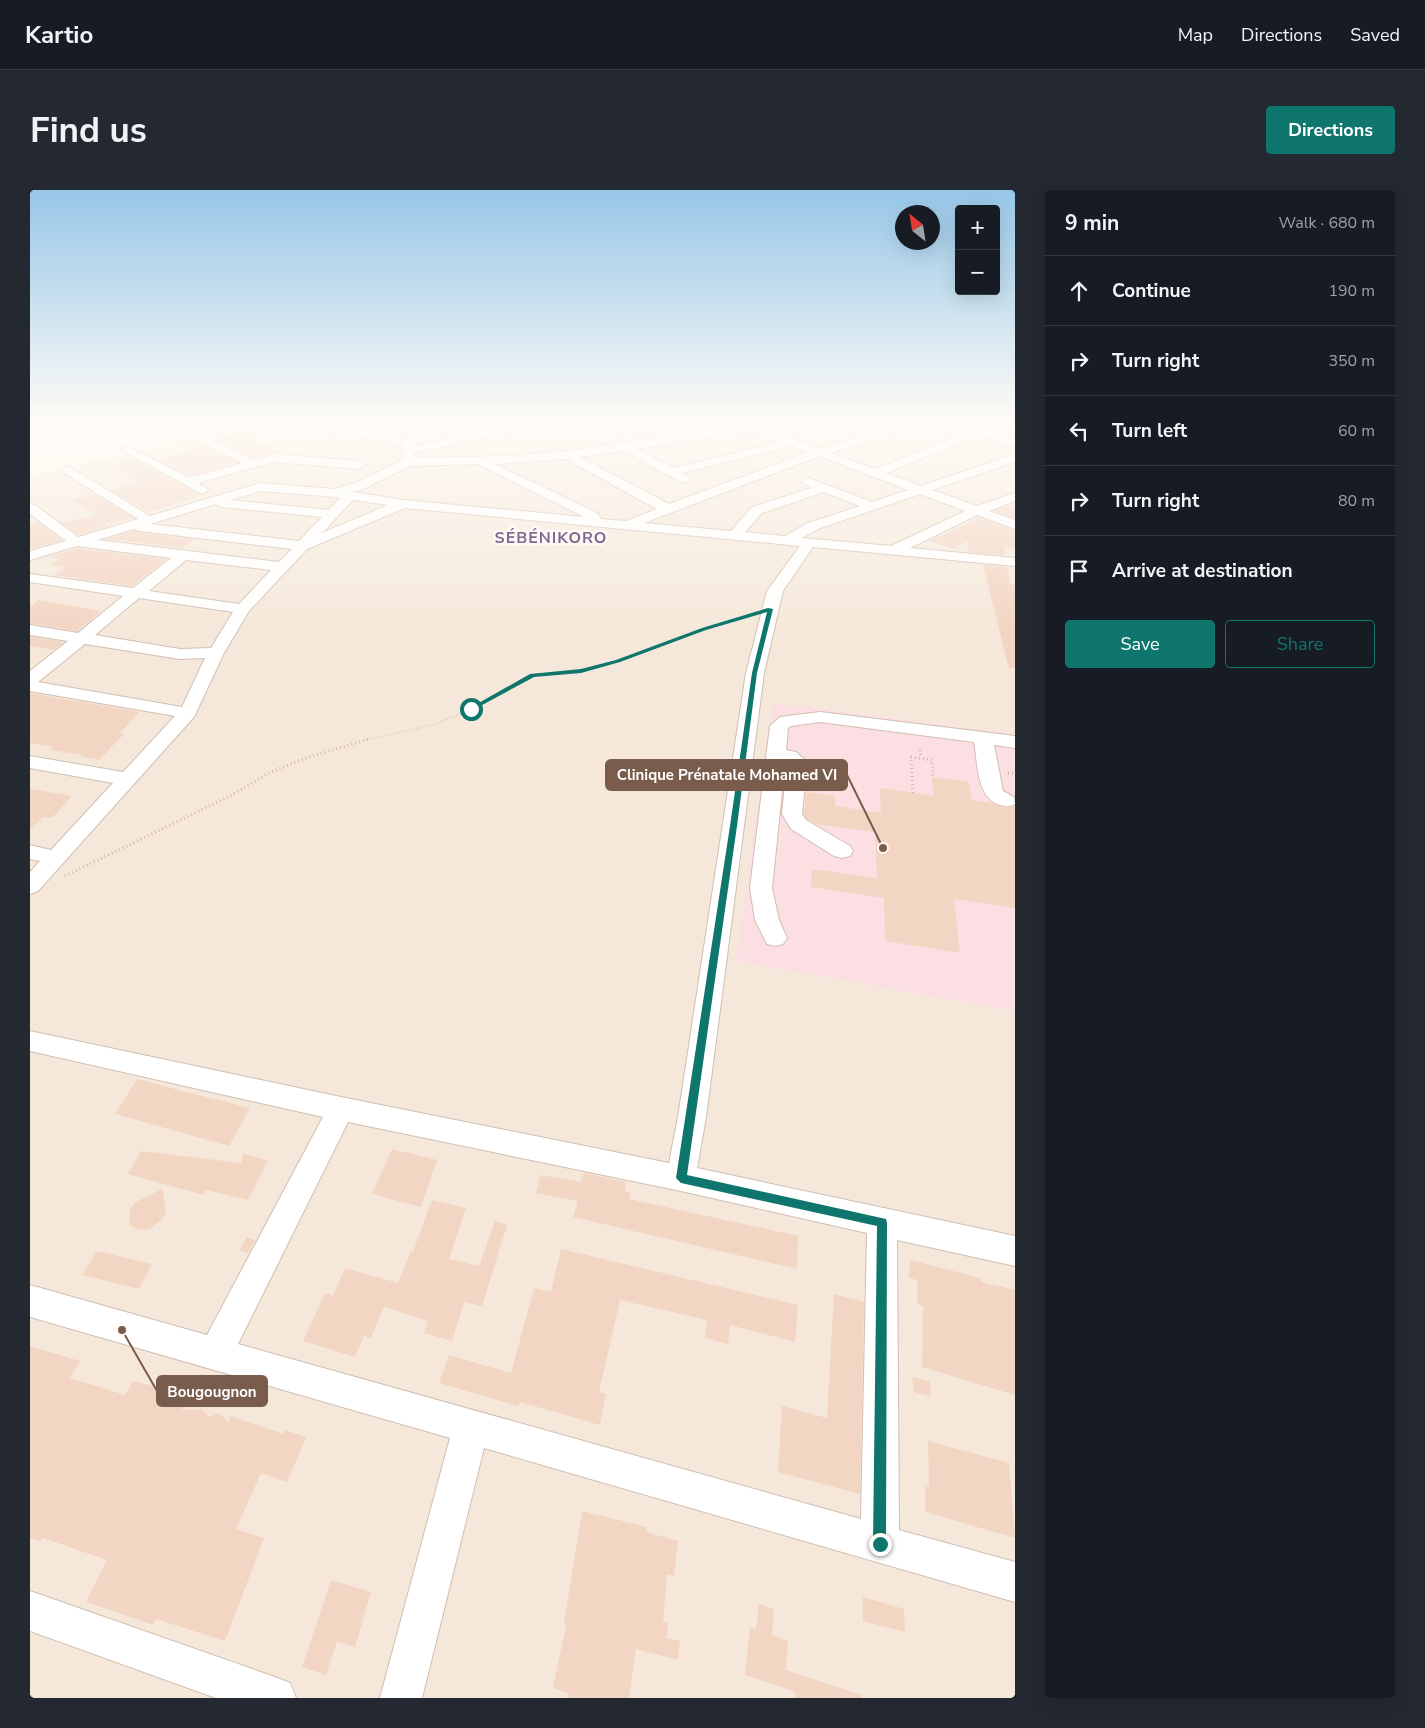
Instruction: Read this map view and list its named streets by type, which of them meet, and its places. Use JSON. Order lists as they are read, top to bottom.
{
  "districts": ["SÉBÉNIKORO"],
  "places": ["Clinique Prénatale Mohamed VI", "Bougougnon"],
  "north": "top left",
  "page": {
    "header": "Kartio",
    "nav": ["Map", "Directions", "Saved"],
    "buttons": [
      "Directions",
      ["Save", "Share"]
    ],
    "title": "Find us",
    "heading": ["9 min", "Walk · 680 m"],
    "map_buttons": ["+", "−"],
    "list": [
      ["Continue", "190 m"],
      ["Turn right", "350 m"],
      ["Turn left", "60 m"],
      ["Turn right", "80 m"],
      "Arrive at destination"
    ]
  }
}
